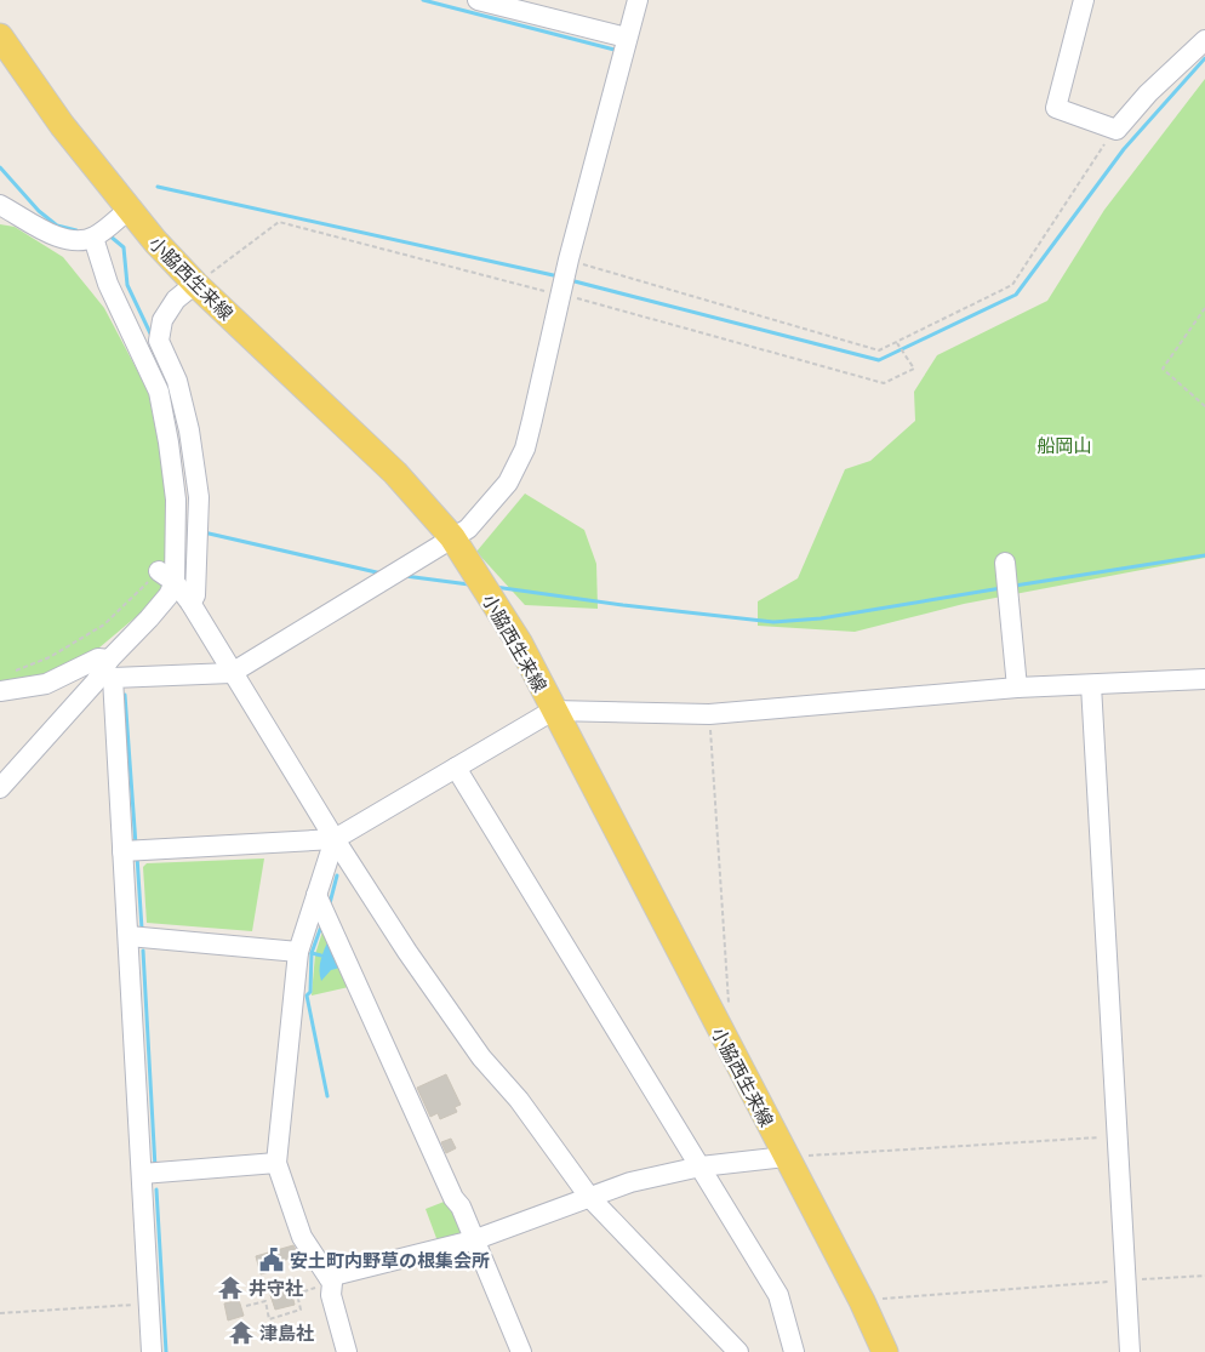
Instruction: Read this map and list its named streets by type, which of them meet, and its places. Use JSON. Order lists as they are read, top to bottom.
{
  "streets": {
    "main road": ["小脇西生来線"]
  },
  "parks": ["船岡山"],
  "places": {
    "public building": ["安土町内野草の根集会所"],
    "temple": ["井守社", "津島社"]
  }
}
